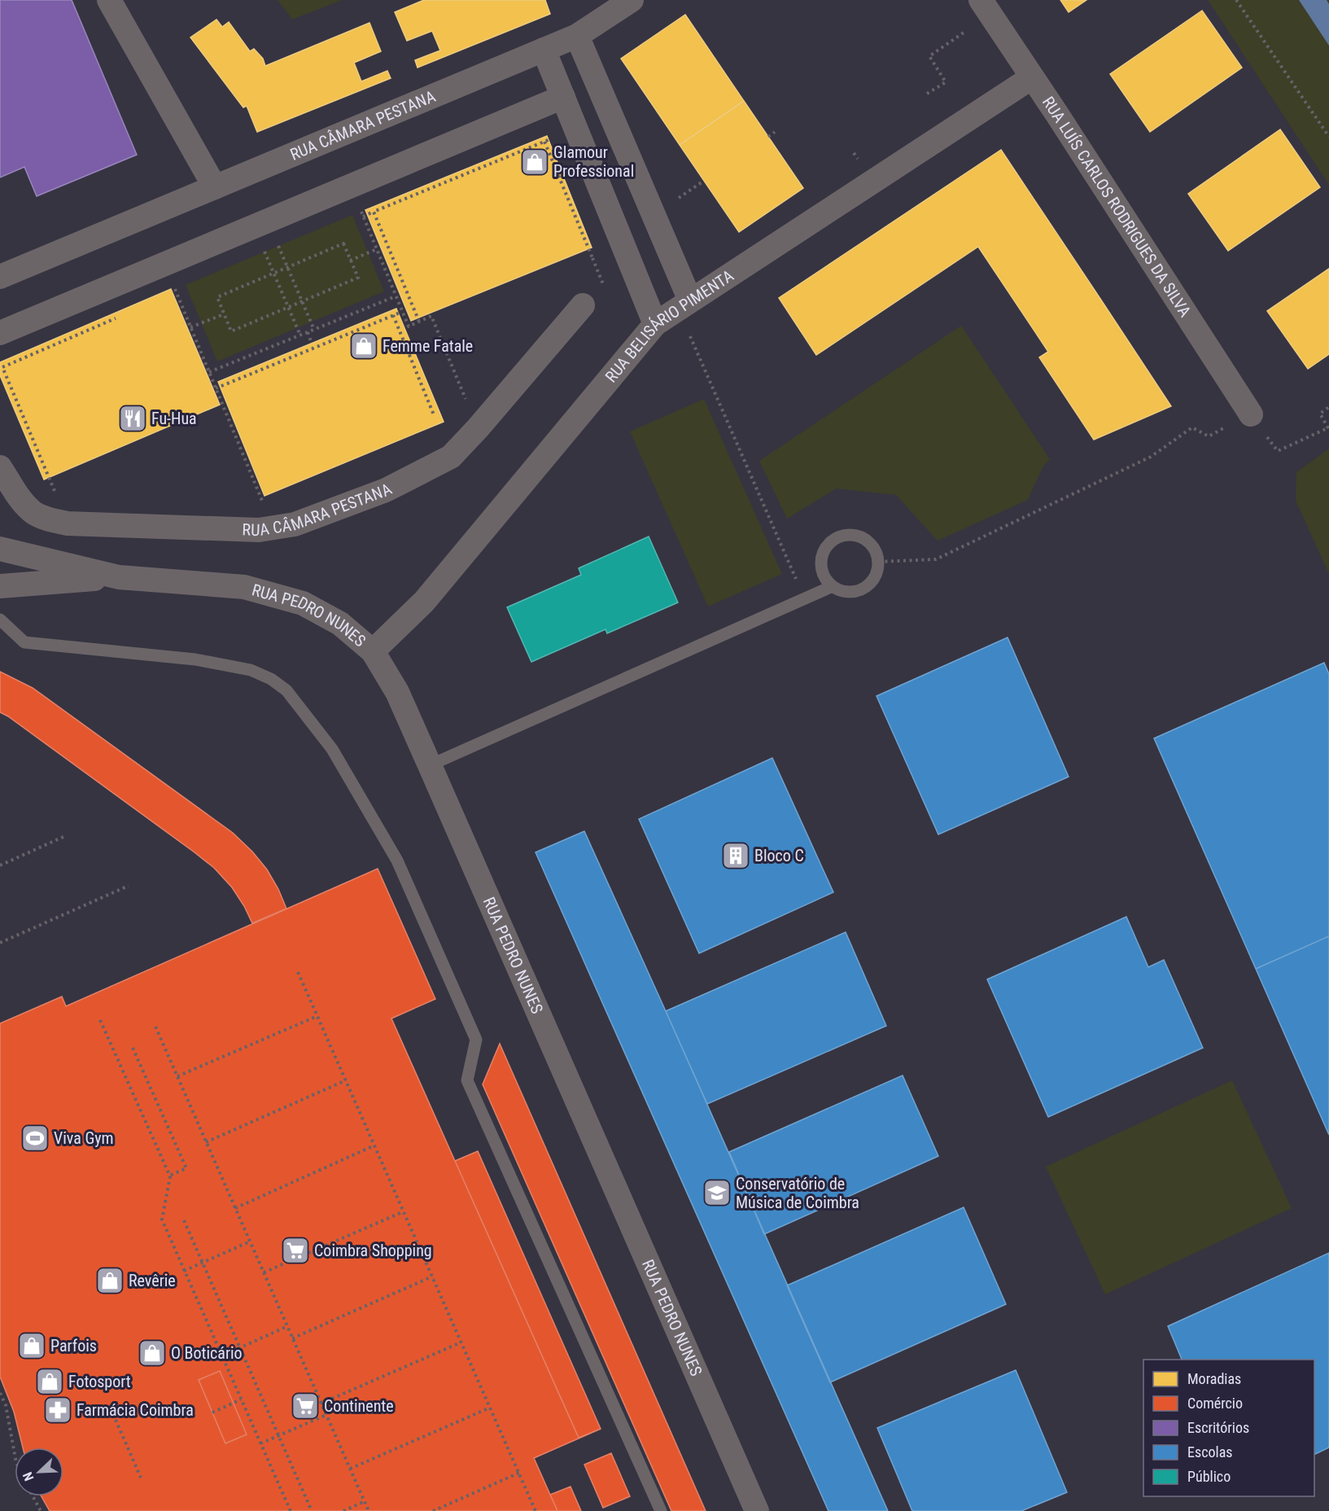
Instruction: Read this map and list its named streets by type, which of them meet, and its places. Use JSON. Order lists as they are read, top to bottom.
{
  "streets": {
    "street": [
      "RUA CÂMARA PESTANA",
      "RUA LUÍS CARLOS RODRIGUES DA SILVA",
      "RUA BELISÁRIO PIMENTA",
      "RUA PEDRO NUNES"
    ]
  },
  "crossings": [
    ["RUA LUÍS CARLOS RODRIGUES DA SILVA", "RUA BELISÁRIO PIMENTA"],
    ["RUA BELISÁRIO PIMENTA", "RUA PEDRO NUNES"]
  ],
  "places": {
    "shop": [
      "Glamour Professional",
      "Femme Fatale",
      "Revêrie",
      "Parfois",
      "O Boticário",
      "Fotosport"
    ],
    "restaurant": ["Fu-Hua"],
    "building": ["Bloco C"],
    "sports": ["Viva Gym"],
    "school or university": ["Conservatório de Música de Coimbra"],
    "supermarket": ["Coimbra Shopping", "Continente"],
    "pharmacy": ["Farmácia Coimbra"]
  },
  "legend": [
    "Moradias",
    "Comércio",
    "Escritórios",
    "Escolas",
    "Público"
  ],
  "north": "bottom left"
}
